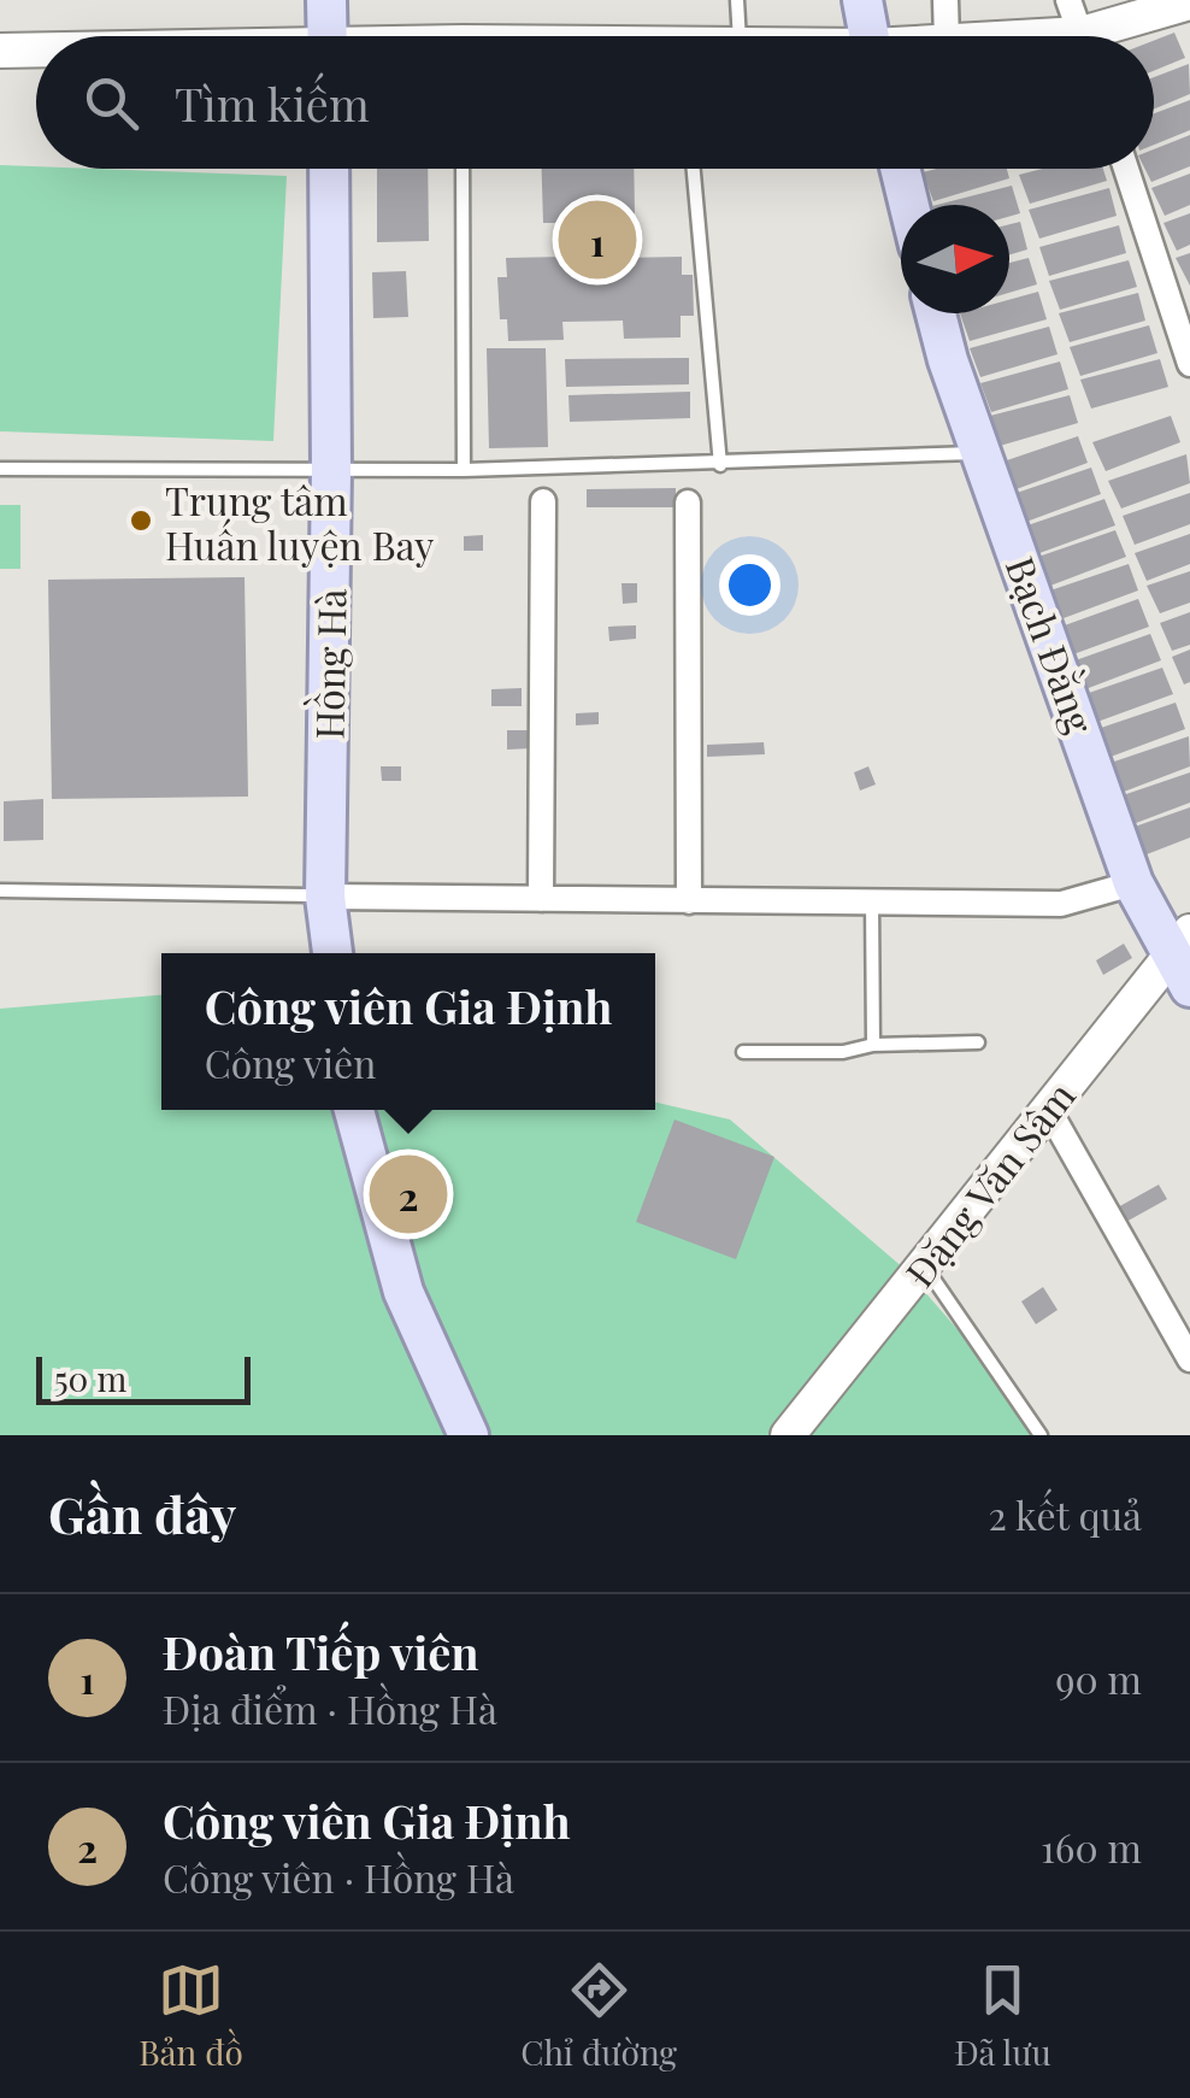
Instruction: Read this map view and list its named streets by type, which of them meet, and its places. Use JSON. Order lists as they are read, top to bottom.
{
  "streets": {
    "main road": ["Bạch Đằng", "Hồng Hà"],
    "street": ["Đặng Văn Sâm"]
  },
  "crossings": [
    ["Bạch Đằng", "Đặng Văn Sâm"]
  ],
  "places": ["Trung tâm Huấn luyện Bay"],
  "scale_bar": "50 m",
  "north": "right",
  "page": {
    "search": "Tìm kiếm",
    "pins": ["1", "2"],
    "popup": ["Công viên Gia Định", "Công viên"],
    "scale": "50 m",
    "heading": ["Gần đây", "2 kết quả"],
    "list": [
      {
        "mark": "1",
        "name": "Đoàn Tiếp viên",
        "note": "Địa điểm · Hồng Hà",
        "value": "90 m"
      },
      {
        "mark": "2",
        "name": "Công viên Gia Định",
        "note": "Công viên · Hồng Hà",
        "value": "160 m"
      }
    ],
    "nav": ["Bản đồ", "Chỉ đường", "Đã lưu"]
  }
}
